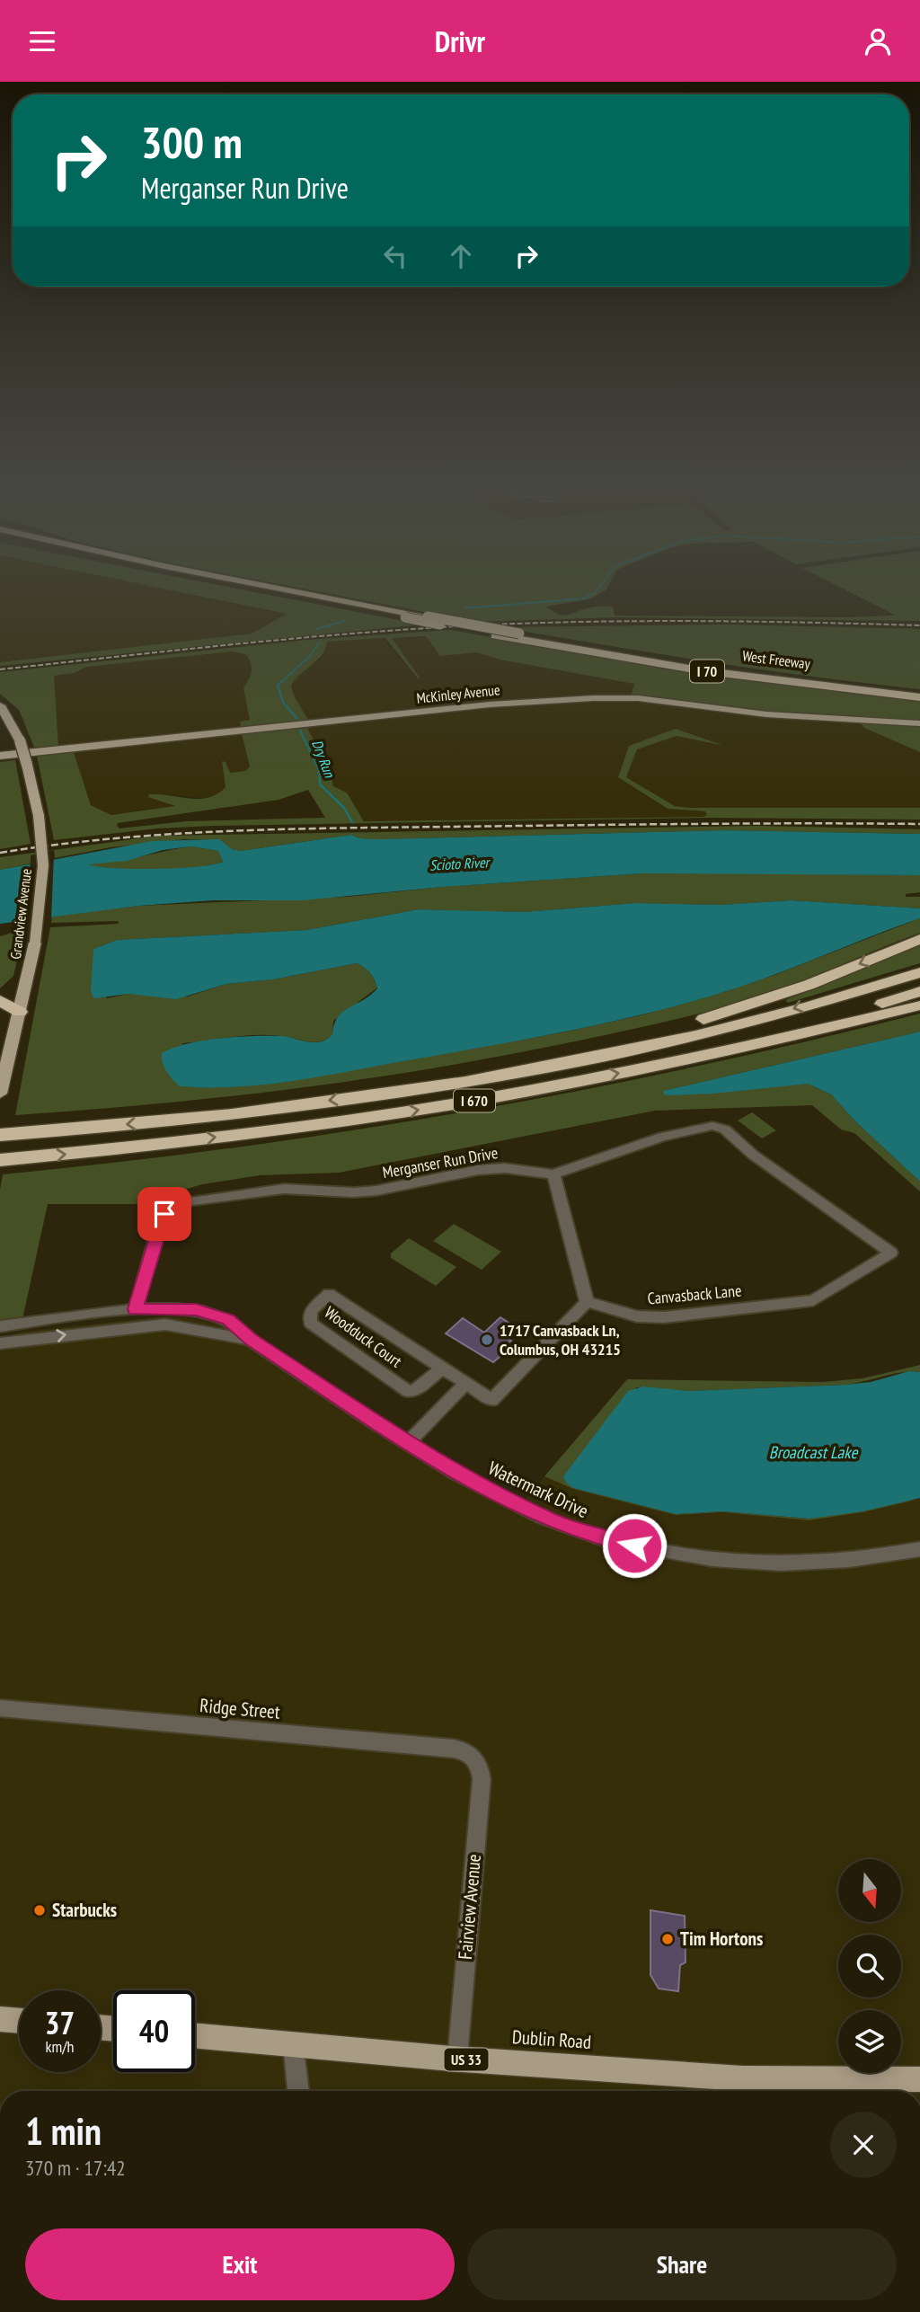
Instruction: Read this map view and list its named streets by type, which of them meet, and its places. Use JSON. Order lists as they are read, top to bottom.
{
  "streets": {
    "highway": ["West Freeway", "I 70", "I 670"],
    "main road": [
      "McKinley Avenue",
      "Grandview Avenue",
      "Dublin Road",
      "US 33"
    ],
    "street": [
      "Merganser Run Drive",
      "Canvasback Lane",
      "Woodduck Court",
      "Watermark Drive",
      "Ridge Street",
      "Fairview Avenue"
    ]
  },
  "crossings": [
    ["Merganser Run Drive", "Canvasback Lane"],
    ["Merganser Run Drive", "Watermark Drive"],
    ["Ridge Street", "Fairview Avenue"],
    ["Fairview Avenue", "Dublin Road"]
  ],
  "water": ["Dry Run", "Scioto River", "Broadcast Lake"],
  "places": ["1717 Canvasback Ln, Columbus, OH 43215", "Starbucks", "Tim Hortons"],
  "north": "bottom",
  "page": {
    "header": "Drivr",
    "turn": ["300 m", "Merganser Run Drive"],
    "speed": "37 km/h",
    "limit": "40",
    "heading": ["1 min", "370 m · 17:42"],
    "buttons": ["Exit", "Share"]
  }
}
